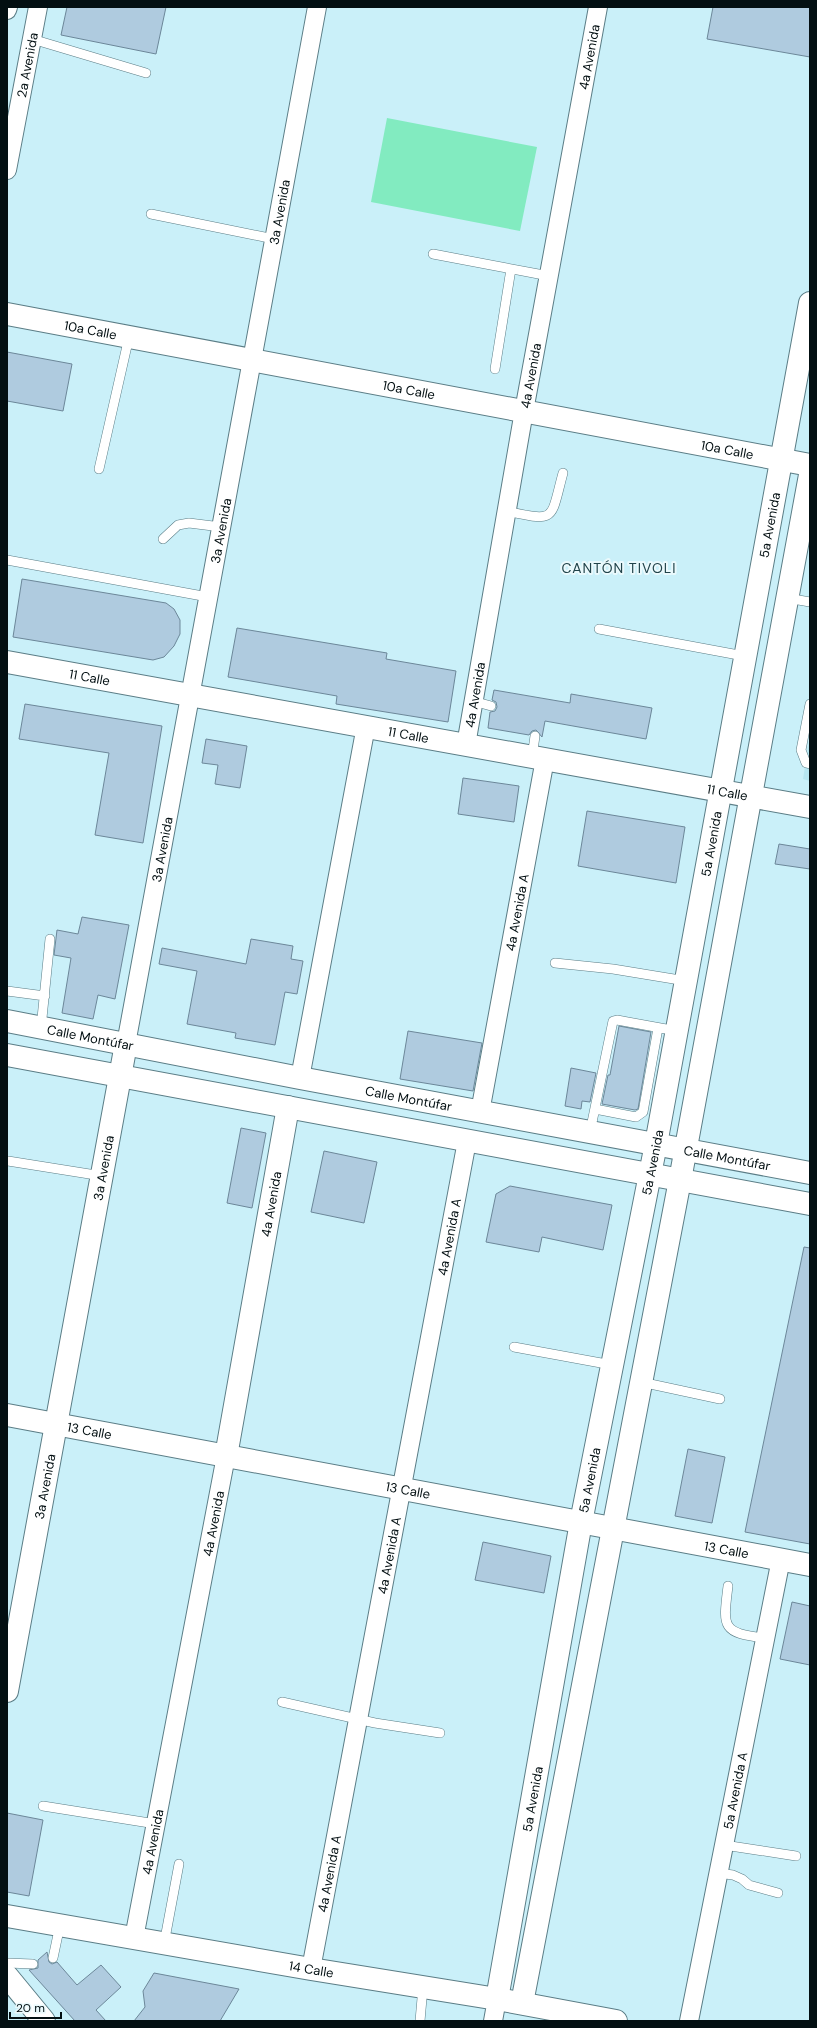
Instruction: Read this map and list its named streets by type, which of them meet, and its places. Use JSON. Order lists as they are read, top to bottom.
{
  "streets": {
    "main road": [
      "4a Avenida",
      "3a Avenida",
      "10a Calle",
      "5a Avenida",
      "11 Calle",
      "Calle Montúfar",
      "13 Calle",
      "14 Calle"
    ],
    "street": ["2a Avenida", "4a Avenida A", "5a Avenida A"]
  },
  "crossings": [
    ["4a Avenida", "10a Calle"],
    ["4a Avenida", "11 Calle"],
    ["4a Avenida", "13 Calle"],
    ["4a Avenida", "14 Calle"],
    ["3a Avenida", "10a Calle"],
    ["3a Avenida", "11 Calle"],
    ["3a Avenida", "Calle Montúfar"],
    ["3a Avenida", "13 Calle"],
    ["10a Calle", "5a Avenida"],
    ["5a Avenida", "11 Calle"],
    ["5a Avenida", "Calle Montúfar"],
    ["5a Avenida", "13 Calle"],
    ["5a Avenida", "14 Calle"],
    ["11 Calle", "4a Avenida A"],
    ["4a Avenida A", "Calle Montúfar"],
    ["4a Avenida A", "13 Calle"],
    ["4a Avenida A", "14 Calle"],
    ["13 Calle", "5a Avenida A"]
  ],
  "districts": ["CANTÓN TIVOLI"],
  "scale_bar": "20 m"
}
